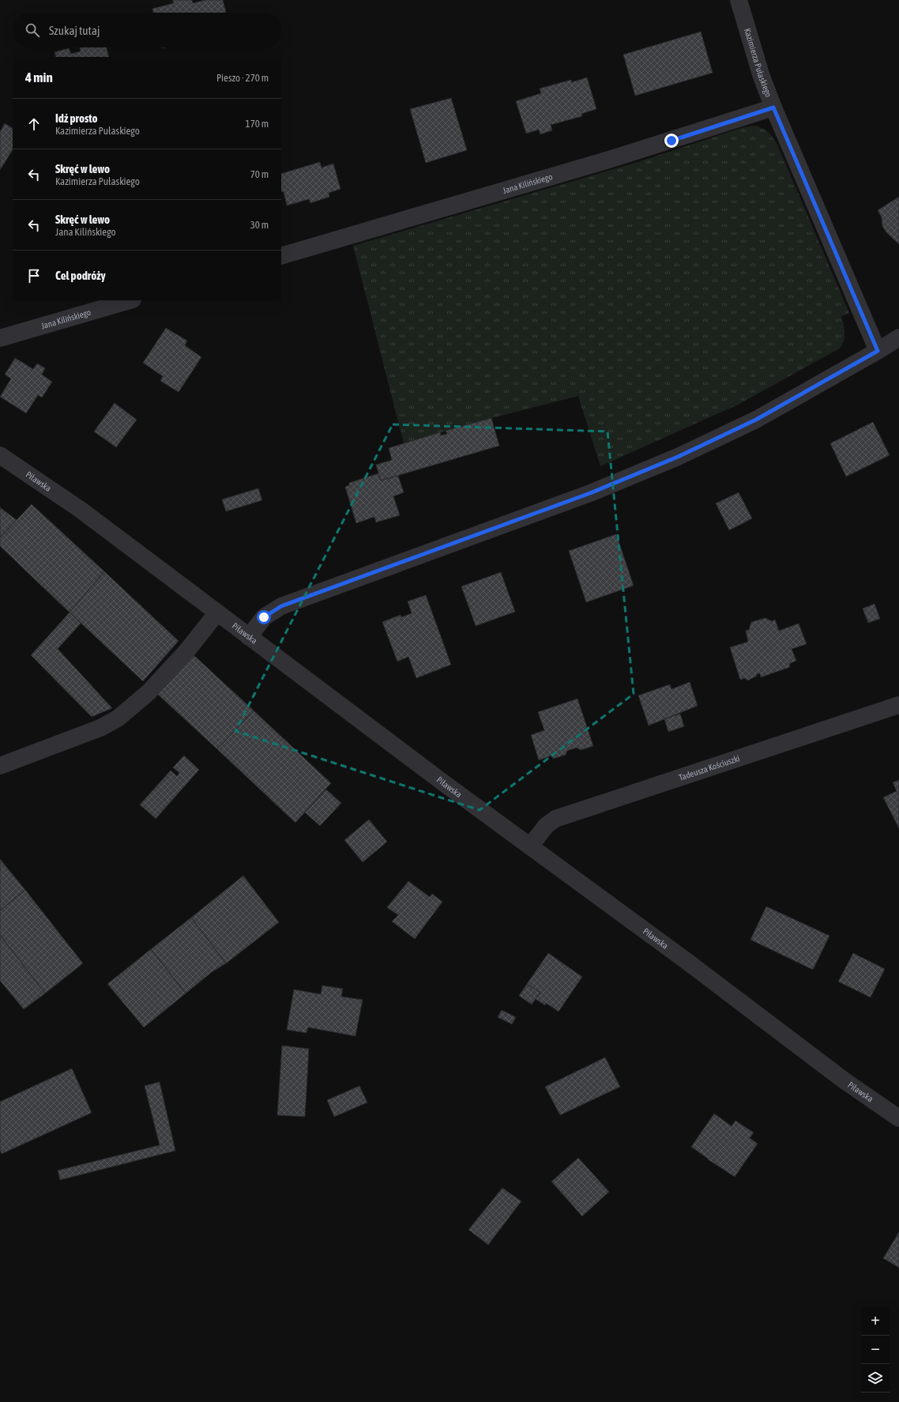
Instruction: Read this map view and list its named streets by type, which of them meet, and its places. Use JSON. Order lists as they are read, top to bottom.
{
  "streets": {
    "street": [
      "Kazimierza Pułaskiego",
      "Jana Kilińskiego",
      "Piławska",
      "Tadeusza Kościuszki"
    ]
  },
  "crossings": [
    ["Kazimierza Pułaskiego", "Jana Kilińskiego"],
    ["Piławska", "Tadeusza Kościuszki"]
  ],
  "page": {
    "search": "Szukaj tutaj",
    "heading": ["4 min", "Pieszo · 270 m"],
    "list": [
      ["Idź prosto", "Kazimierza Pułaskiego", "170 m"],
      ["Skręć w lewo", "Kazimierza Pułaskiego", "70 m"],
      ["Skręć w lewo", "Jana Kilińskiego", "30 m"],
      "Cel podróży"
    ],
    "map_buttons": ["+", "−"]
  }
}
